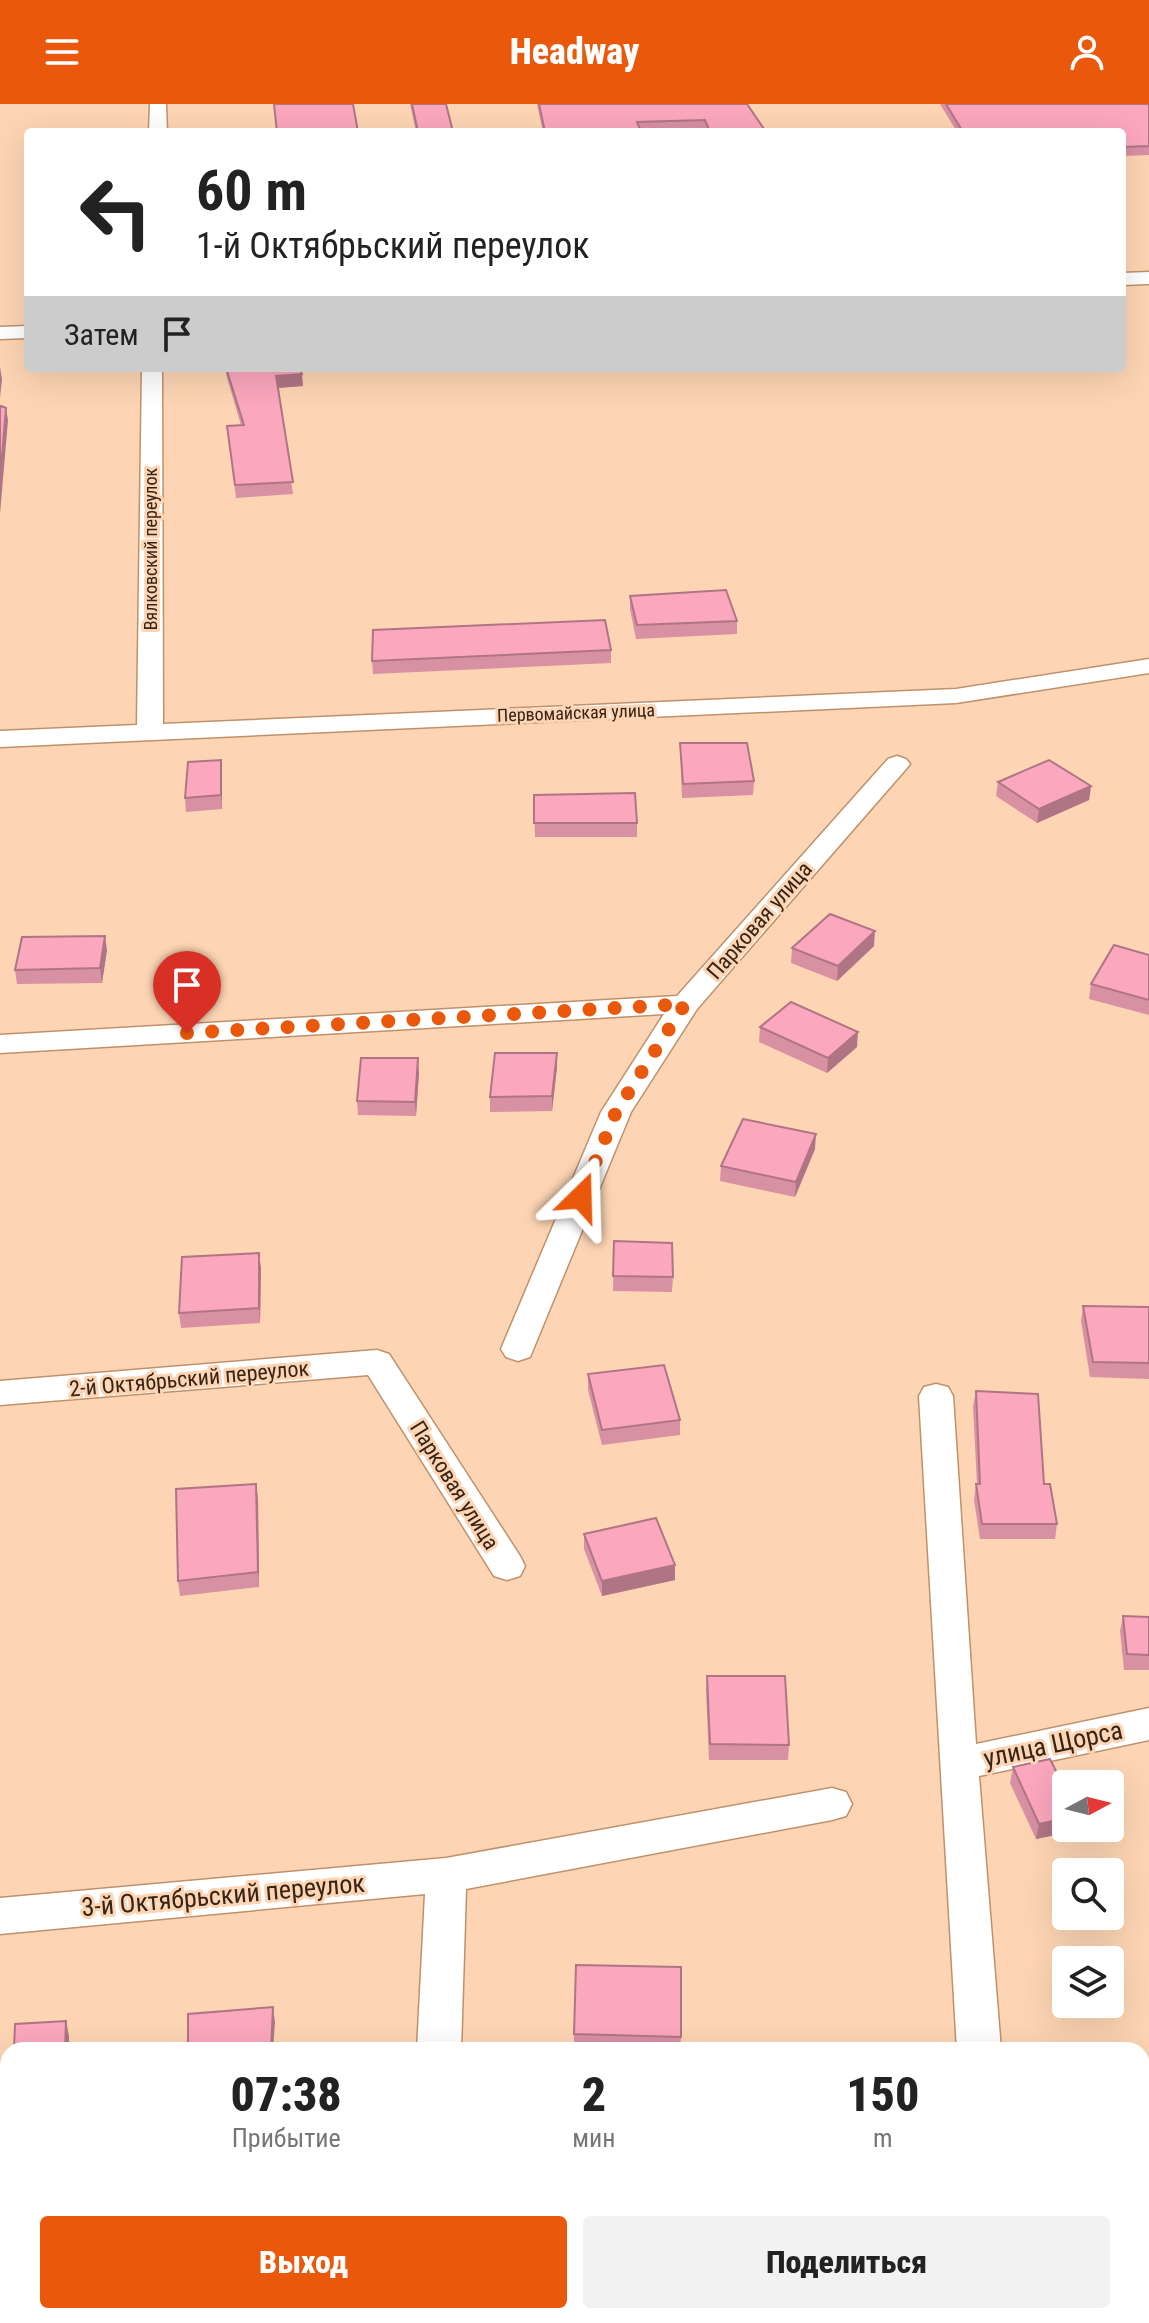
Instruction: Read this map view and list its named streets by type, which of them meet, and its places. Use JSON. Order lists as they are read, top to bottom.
{
  "streets": {
    "street": [
      "Вялковский переулок",
      "Первомайская улица",
      "Парковая улица",
      "2-й Октябрьский переулок",
      "улица Щорса",
      "3-й Октябрьский переулок"
    ]
  },
  "crossings": [
    ["Вялковский переулок", "Первомайская улица"],
    ["Парковая улица", "2-й Октябрьский переулок"]
  ],
  "north": "right",
  "page": {
    "header": "Headway",
    "turn": ["60 m", "1-й Октябрьский переулок"],
    "then": "Затем",
    "eta": [
      "07:38",
      "Прибытие",
      "2",
      "мин",
      "150",
      "m"
    ],
    "buttons": ["Выход", "Поделиться"]
  }
}
